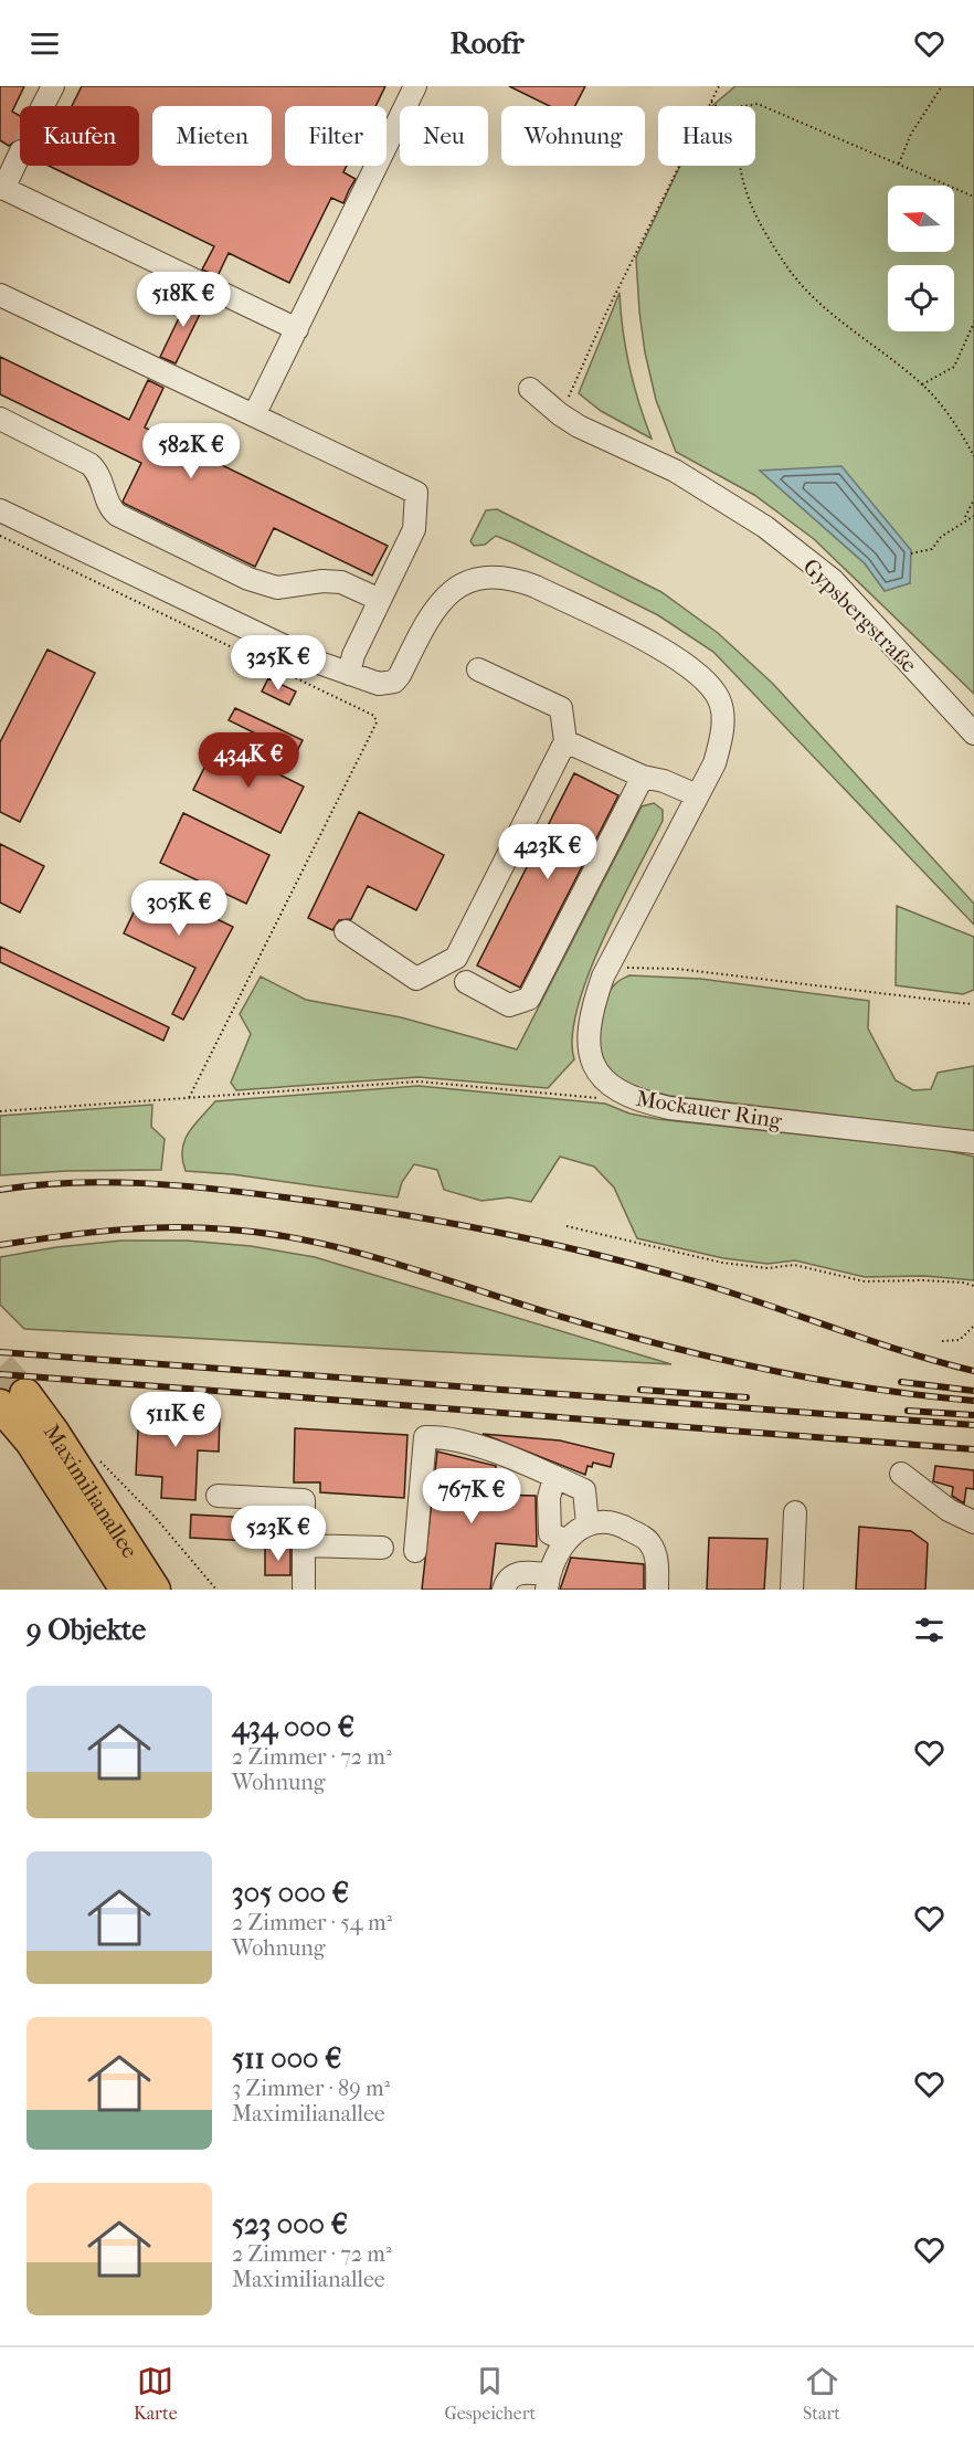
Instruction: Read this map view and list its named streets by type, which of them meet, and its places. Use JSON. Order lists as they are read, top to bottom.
{
  "streets": {
    "highway": ["Maximilianallee"],
    "street": ["Gypsbergstraße", "Mockauer Ring"]
  },
  "north": "left",
  "page": {
    "header": "Roofr",
    "chip": [
      "Kaufen",
      "Mieten",
      "Filter",
      "Neu",
      "Wohnung",
      "Haus"
    ],
    "price": [
      "518K €",
      "582K €",
      "325K €",
      "434K €",
      "423K €",
      "305K €",
      "511K €",
      "767K €",
      "523K €"
    ],
    "heading": "9 Objekte",
    "list": [
      {
        "name": "434 000 €",
        "note": "2 Zimmer · 72 m² · Wohnung"
      },
      {
        "name": "305 000 €",
        "note": "2 Zimmer · 54 m² · Wohnung"
      },
      {
        "name": "511 000 €",
        "note": "3 Zimmer · 89 m² · Maximilianallee"
      },
      {
        "name": "523 000 €",
        "note": "2 Zimmer · 72 m² · Maximilianallee"
      }
    ],
    "tabs": ["Karte", "Gespeichert", "Start"]
  }
}
